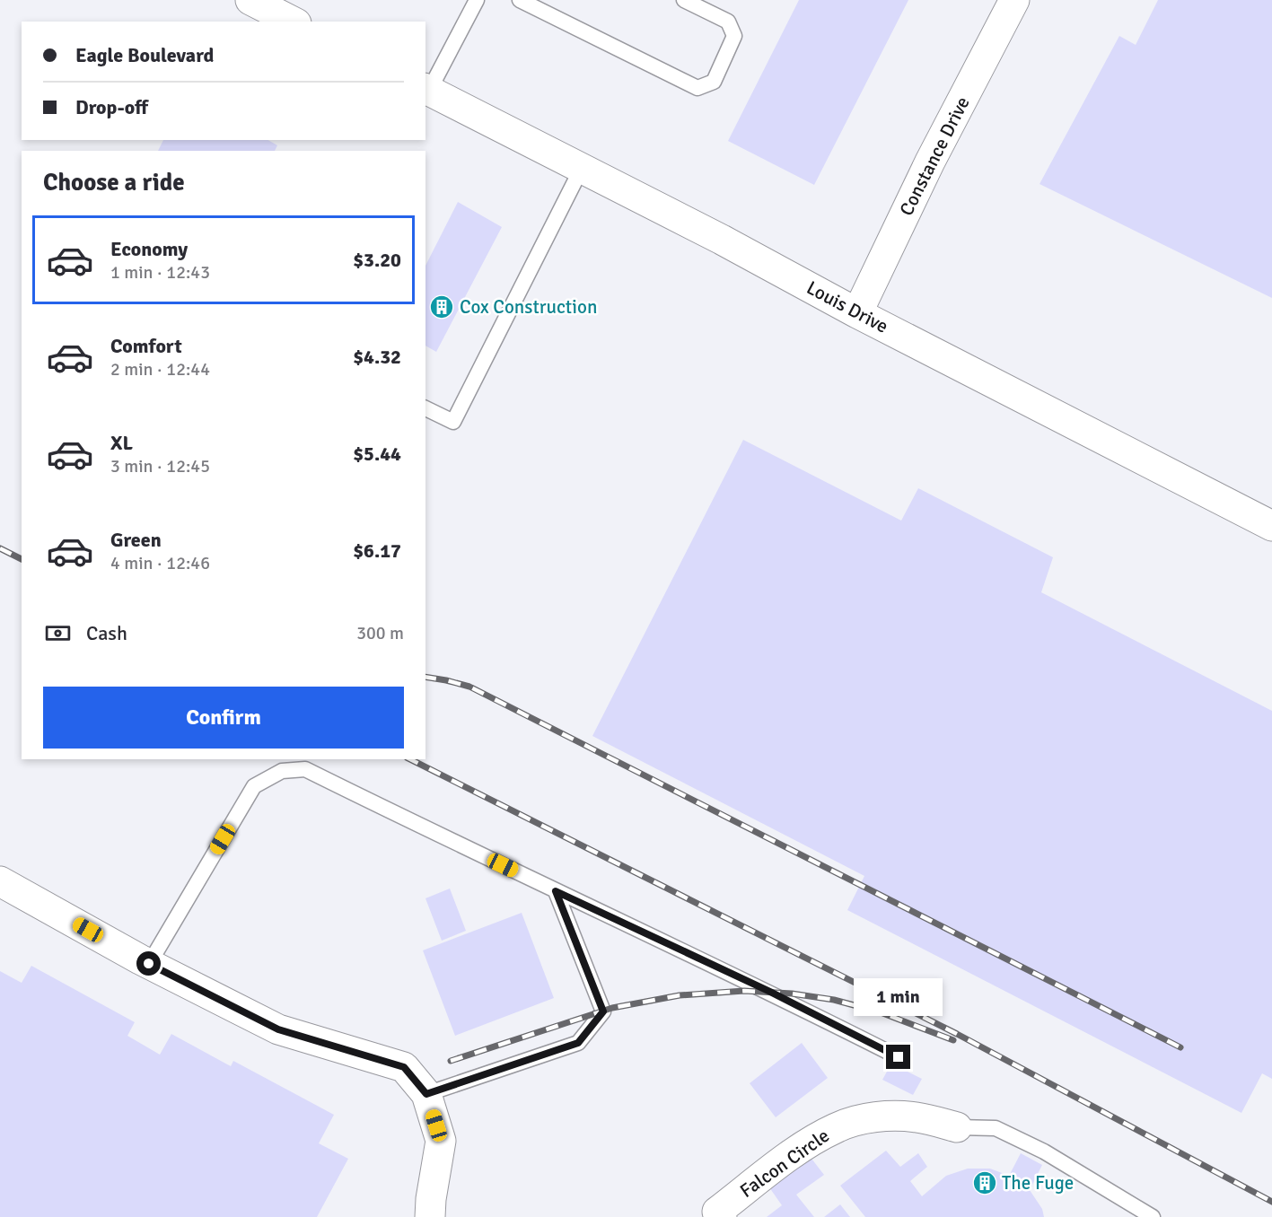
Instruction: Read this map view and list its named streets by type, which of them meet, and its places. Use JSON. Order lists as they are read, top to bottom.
{
  "streets": {
    "street": ["Constance Drive", "Louis Drive", "Falcon Circle"]
  },
  "crossings": [
    ["Constance Drive", "Louis Drive"]
  ],
  "places": {
    "building": ["Cox Construction", "The Fuge"]
  },
  "page": {
    "banner": ["Eagle Boulevard", "Drop-off"],
    "heading": "Choose a ride",
    "list": [
      {
        "name": "Economy",
        "note": "1 min · 12:43",
        "value": "$3.20"
      },
      {
        "name": "Comfort",
        "note": "2 min · 12:44",
        "value": "$4.32"
      },
      {
        "name": "XL",
        "note": "3 min · 12:45",
        "value": "$5.44"
      },
      {
        "name": "Green",
        "note": "4 min · 12:46",
        "value": "$6.17"
      }
    ],
    "pay": ["Cash", "300 m"],
    "buttons": "Confirm",
    "bubble": "1 min"
  }
}
